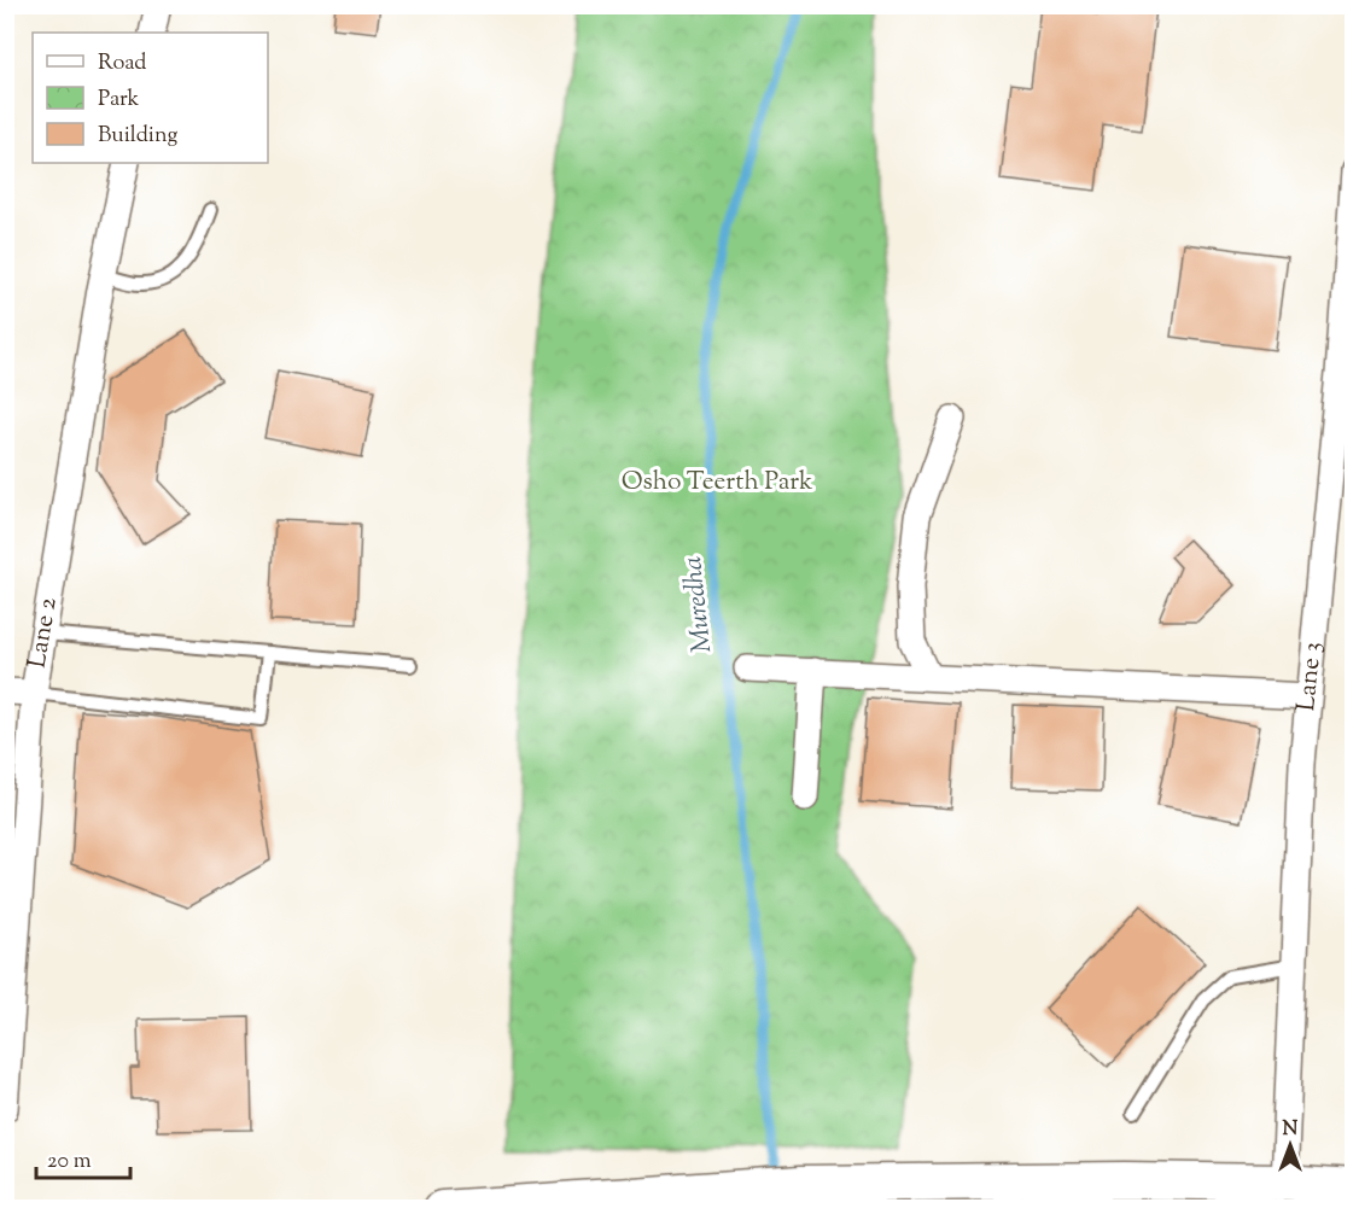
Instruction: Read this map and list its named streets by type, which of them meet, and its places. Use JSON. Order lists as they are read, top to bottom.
{
  "streets": {
    "street": ["Lane 2", "Lane 3"]
  },
  "water": ["Muredha"],
  "parks": ["Osho Teerth Park"],
  "legend": ["Road", "Park", "Building"],
  "scale_bar": "20 m",
  "north": "top"
}
